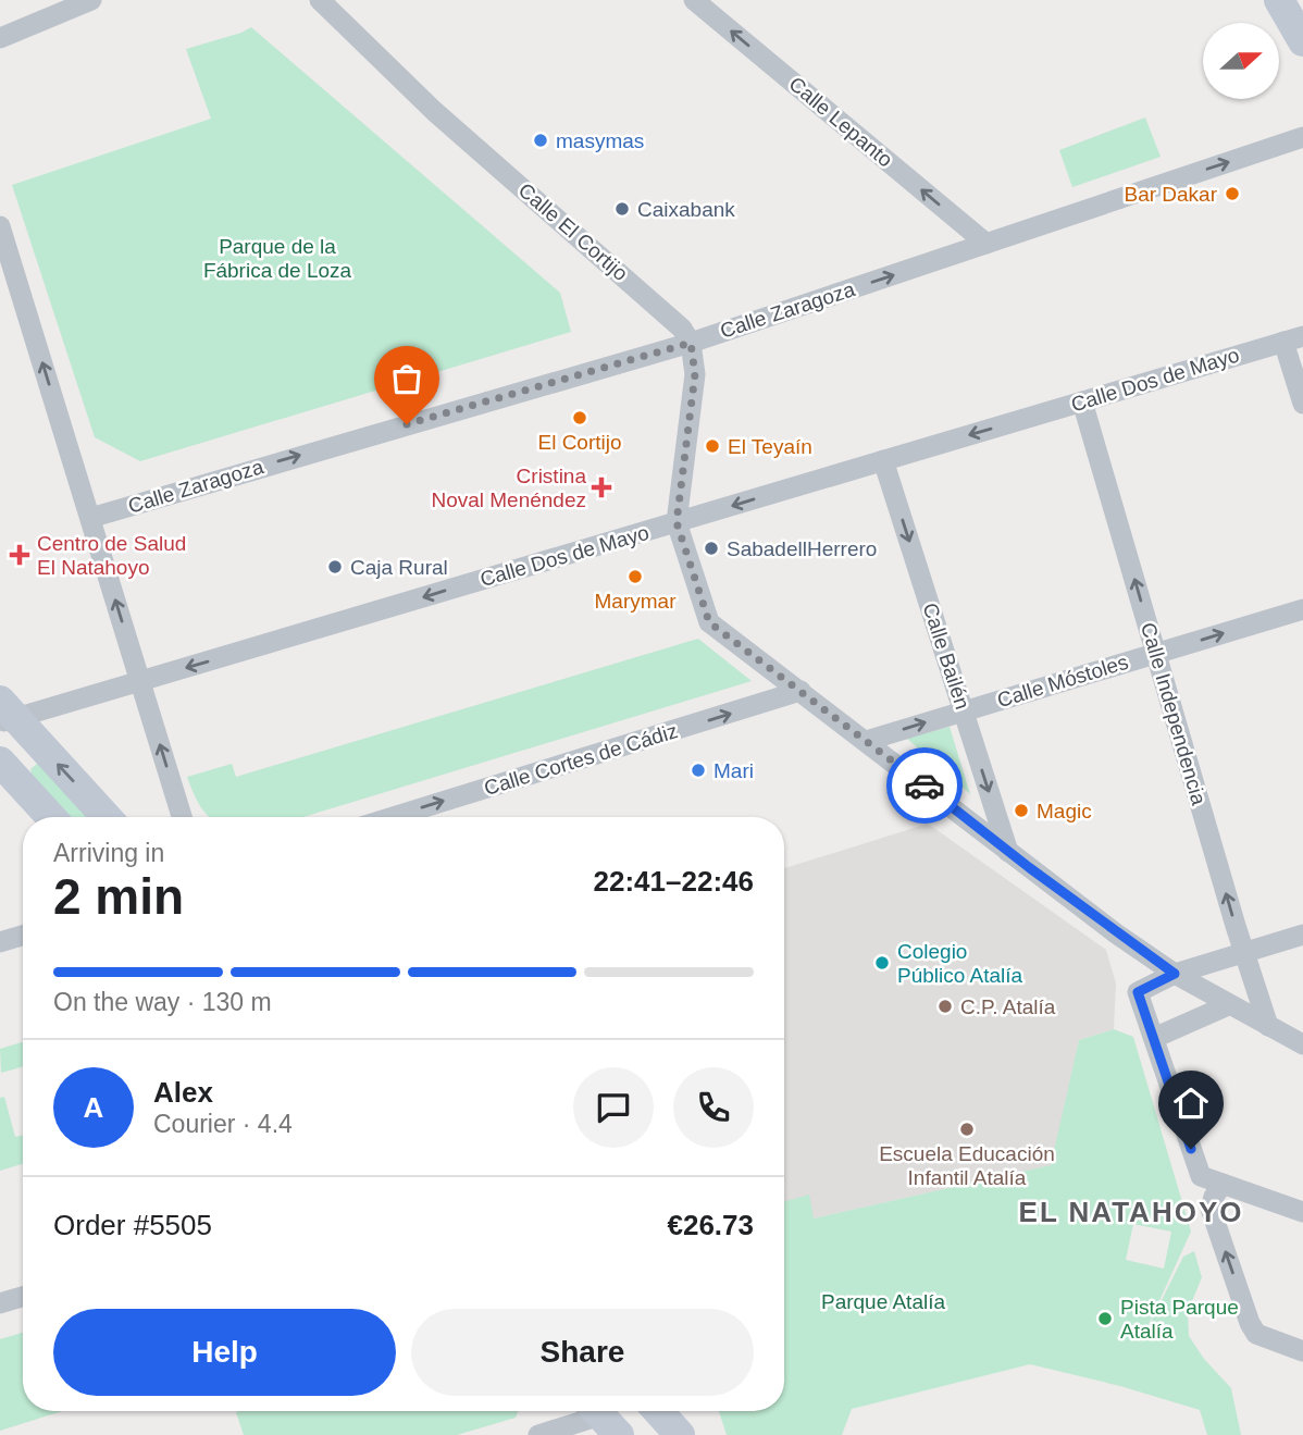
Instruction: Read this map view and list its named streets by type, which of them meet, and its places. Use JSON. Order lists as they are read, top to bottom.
{
  "streets": {
    "street": [
      "Calle Lepanto",
      "Calle El Cortijo",
      "Calle Zaragoza",
      "Calle Dos de Mayo",
      "Calle Bailén",
      "Calle Móstoles",
      "Calle Independencia",
      "Calle Cortes de Cádiz"
    ]
  },
  "crossings": [
    ["Calle Lepanto", "Calle Zaragoza"],
    ["Calle El Cortijo", "Calle Zaragoza"],
    ["Calle Dos de Mayo", "Calle Bailén"],
    ["Calle Dos de Mayo", "Calle Independencia"],
    ["Calle Bailén", "Calle Móstoles"],
    ["Calle Móstoles", "Calle Independencia"]
  ],
  "one_way": [
    "Calle Lepanto",
    "Calle Zaragoza",
    "Calle Dos de Mayo",
    "Calle Bailén",
    "Calle Móstoles",
    "Calle Independencia",
    "Calle Cortes de Cádiz"
  ],
  "districts": ["EL NATAHOYO"],
  "parks": ["Parque de la Fábrica de Loza", "Parque Atalía"],
  "places": {
    "other": [
      "masymas",
      "Bar Dakar",
      "Caixabank",
      "El Cortijo",
      "El Teyaín",
      "SabadellHerrero",
      "Caja Rural",
      "Marymar",
      "Mari",
      "Magic",
      "Colegio Público Atalía",
      "C.P. Atalía",
      "Escuela Educación Infantil Atalía",
      "Pista Parque Atalía"
    ],
    "health": ["Cristina Noval Menéndez", "Centro de Salud El Natahoyo"]
  },
  "north": "right",
  "page": {
    "heading": ["2 min", "Arriving in", "22:41–22:46"],
    "panel": [
      "Alex",
      "Courier · 4.4",
      "Order #5505",
      "€26.73"
    ],
    "bar": "On the way · 130 m",
    "round": "A",
    "buttons": ["Help", "Share"]
  }
}
